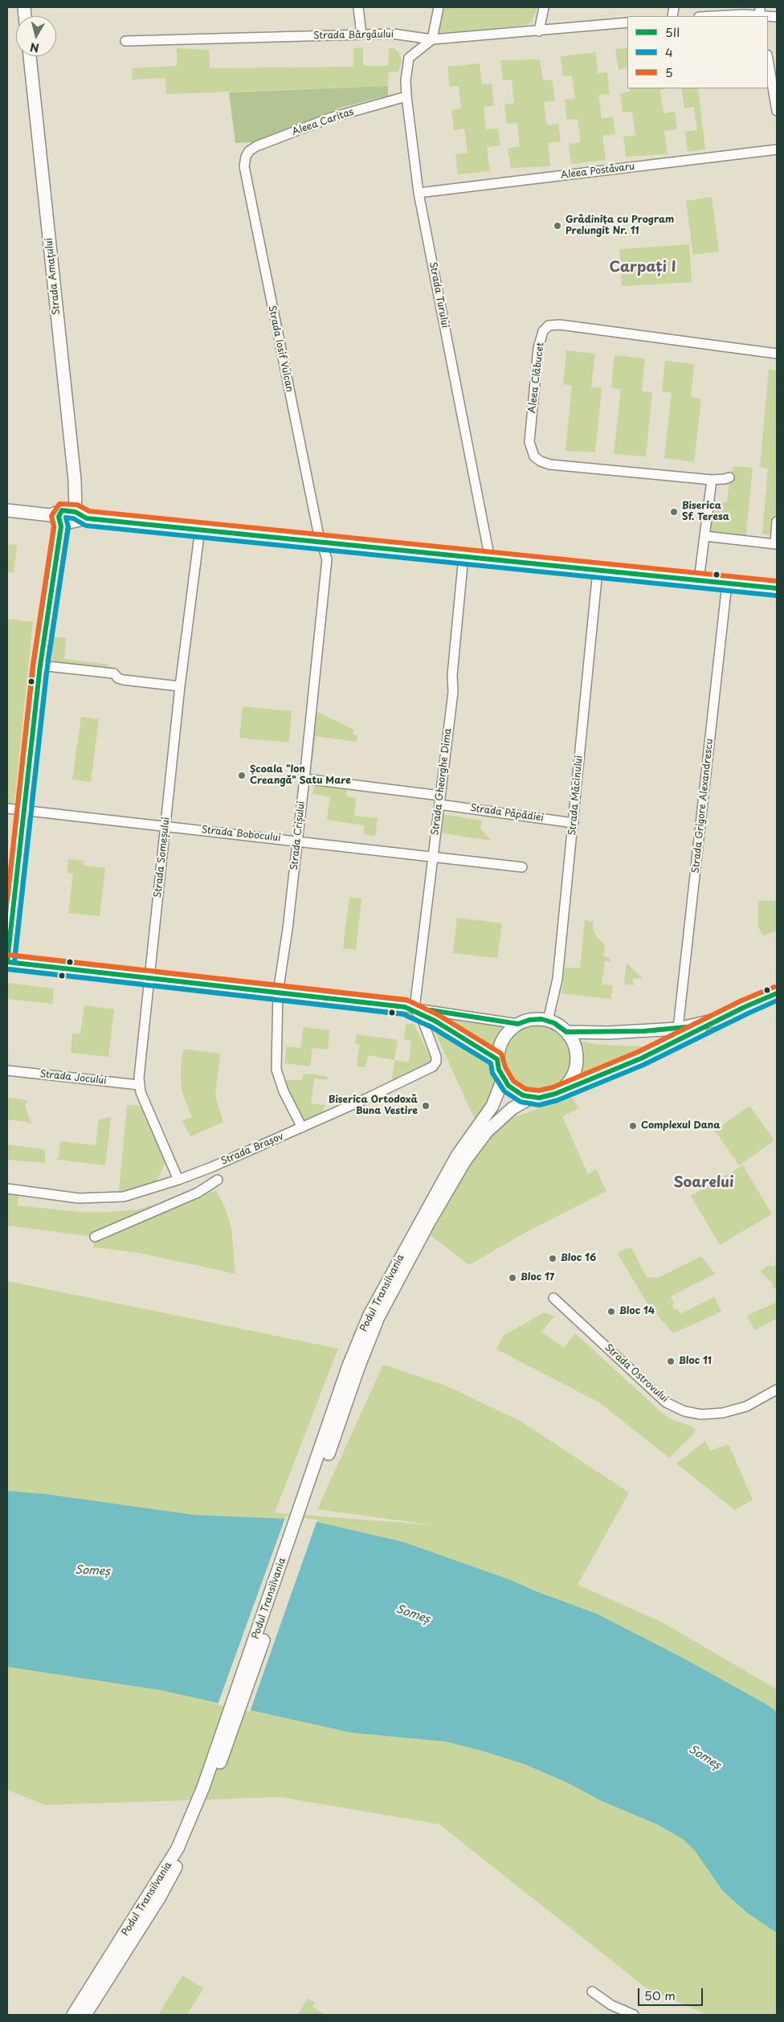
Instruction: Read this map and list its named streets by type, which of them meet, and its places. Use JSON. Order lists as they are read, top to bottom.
{
  "streets": {
    "main road": ["Strada Amațului", "Podul Transilvania"],
    "street": [
      "Strada Bârgăului",
      "Aleea Caritas",
      "Aleea Postăvaru",
      "Strada Turului",
      "Strada Iosif Vulcan",
      "Aleea Clăbucet",
      "Strada Gheorghe Dima",
      "Strada Măcinului",
      "Strada Grigore Alexandrescu",
      "Strada Păpădiei",
      "Strada Bobocului",
      "Strada Crișului",
      "Strada Someșului",
      "Strada Jocului",
      "Strada Brașov",
      "Strada Ostrovului"
    ]
  },
  "crossings": [
    ["Strada Bârgăului", "Strada Turului"],
    ["Aleea Caritas", "Strada Turului"],
    ["Aleea Caritas", "Strada Iosif Vulcan"],
    ["Aleea Postăvaru", "Strada Turului"],
    ["Strada Iosif Vulcan", "Strada Crișului"],
    ["Strada Gheorghe Dima", "Strada Păpădiei"],
    ["Strada Gheorghe Dima", "Strada Bobocului"],
    ["Strada Gheorghe Dima", "Strada Brașov"],
    ["Strada Măcinului", "Strada Păpădiei"],
    ["Strada Păpădiei", "Strada Crișului"],
    ["Strada Bobocului", "Strada Crișului"],
    ["Strada Bobocului", "Strada Someșului"],
    ["Strada Crișului", "Strada Brașov"],
    ["Strada Someșului", "Strada Jocului"],
    ["Strada Someșului", "Strada Brașov"]
  ],
  "districts": ["Carpați I", "Soarelui"],
  "water": ["Someș"],
  "places": [
    "Grădiniţa cu Program Prelungit Nr. 11",
    "Biserica Sf. Teresa",
    "Școala \"Ion Creangă\" Satu Mare",
    "Biserica Ortodoxă Buna Vestire",
    "Complexul Dana",
    "Bloc 16",
    "Bloc 17",
    "Bloc 14",
    "Bloc 11"
  ],
  "lines": ["transit line 5", "transit line 5II", "transit line 4"],
  "legend": ["5II", "4", "5"],
  "scale_bar": "50 m",
  "north": "bottom"
}
